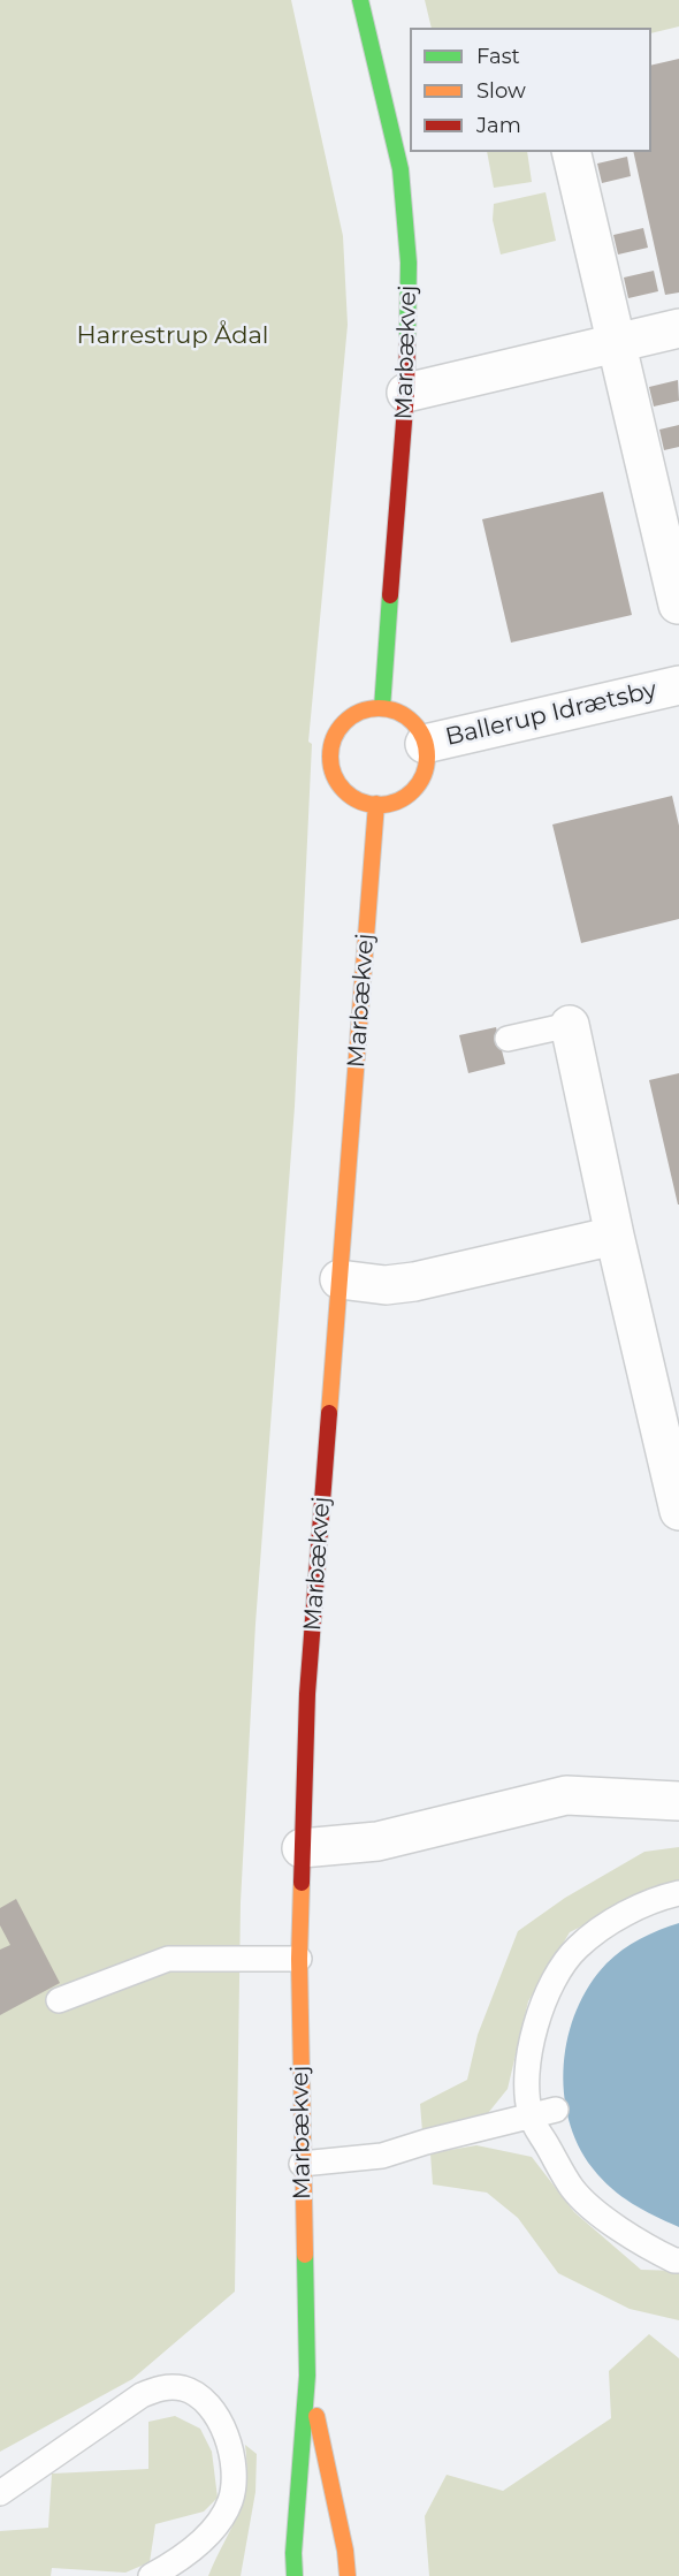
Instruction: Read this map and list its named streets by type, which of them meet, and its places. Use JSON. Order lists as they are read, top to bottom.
{
  "streets": {
    "street": ["Marbækvej", "Ballerup Idrætsby"]
  },
  "crossings": [
    ["Marbækvej", "Ballerup Idrætsby"]
  ],
  "parks": ["Harrestrup Ådal"],
  "legend": ["Fast", "Slow", "Jam"]
}
